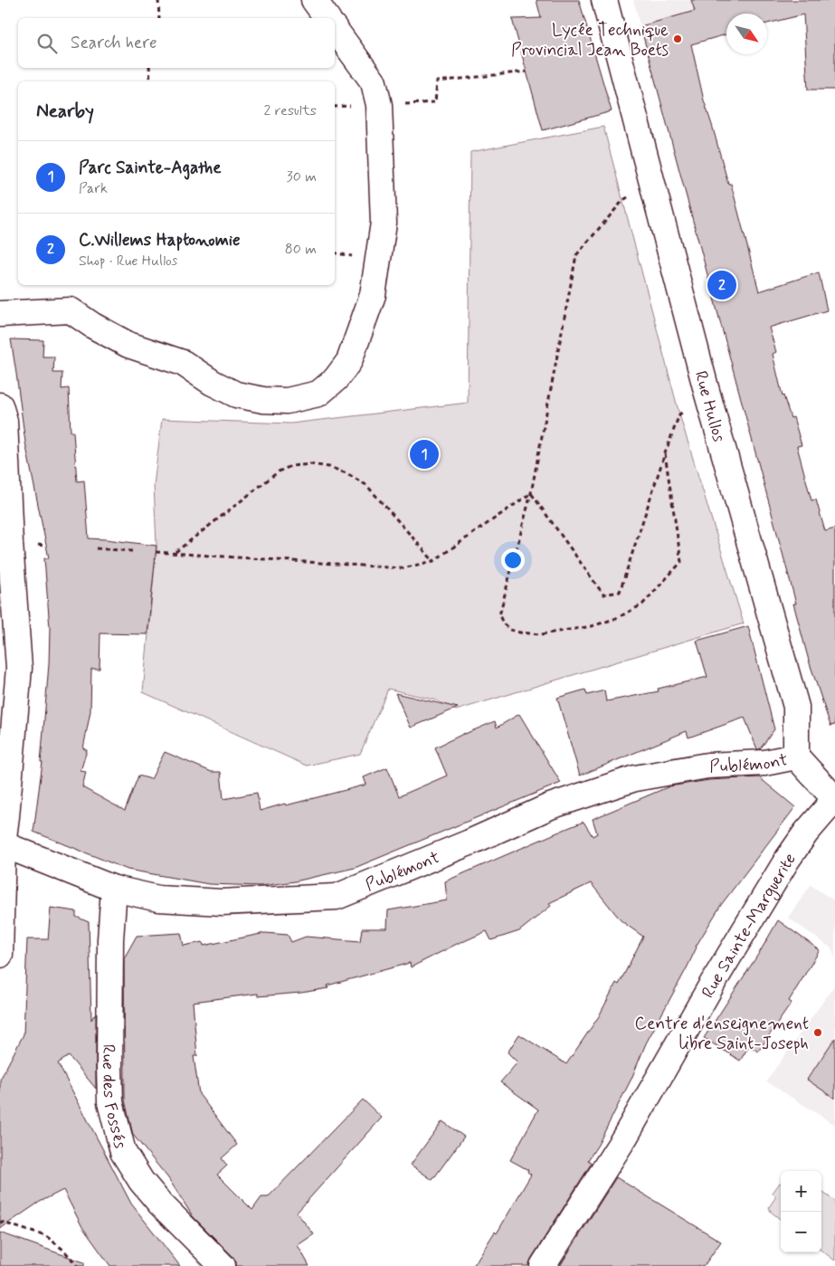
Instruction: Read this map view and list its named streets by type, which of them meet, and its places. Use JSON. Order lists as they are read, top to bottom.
{
  "streets": {
    "street": [
      "Rue Hullos",
      "Publémont",
      "Rue Sainte-Marguerite",
      "Rue des Fossés"
    ]
  },
  "crossings": [
    ["Rue Hullos", "Publémont"],
    ["Publémont", "Rue des Fossés"]
  ],
  "places": ["Lycée Technique Provincial Jean Boets", "Centre d'enseignement libre Saint-Joseph"],
  "north": "bottom right",
  "page": {
    "search": "Search here",
    "heading": ["Nearby", "2 results"],
    "list": [
      {
        "mark": "1",
        "name": "Parc Sainte-Agathe",
        "note": "Park",
        "value": "30 m"
      },
      {
        "mark": "2",
        "name": "C.Willems Haptonomie",
        "note": "Shop · Rue Hullos",
        "value": "80 m"
      }
    ],
    "pins": ["2", "1"],
    "map_buttons": ["+", "−"]
  }
}
